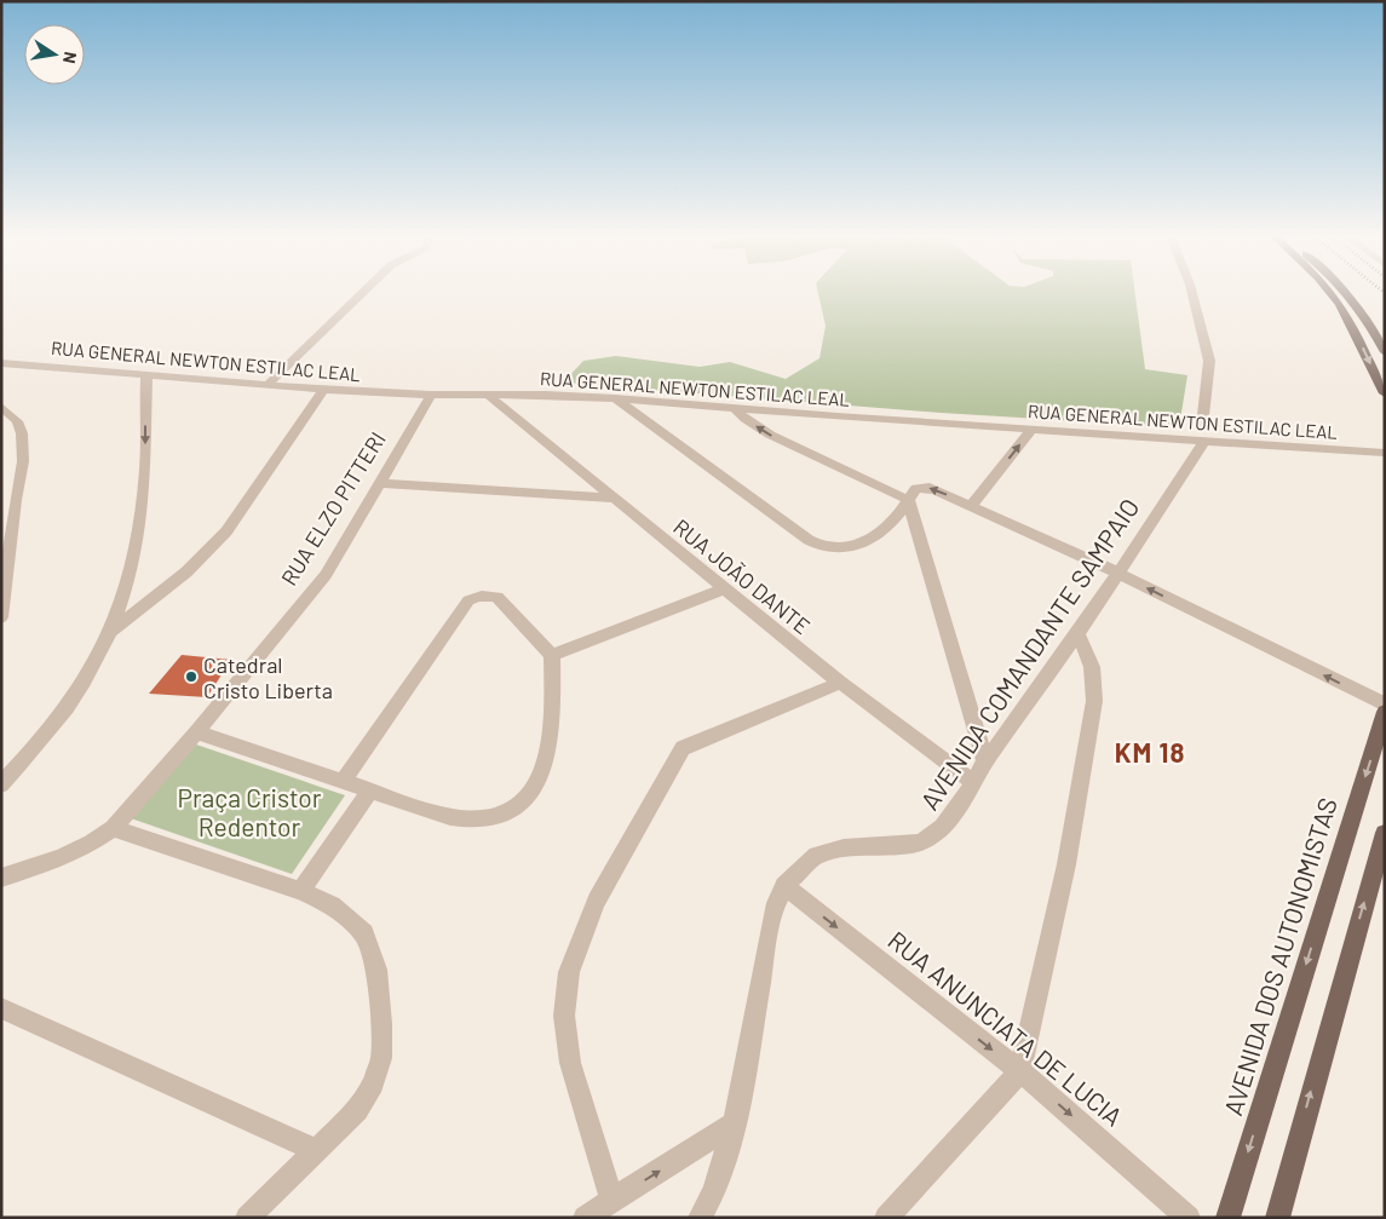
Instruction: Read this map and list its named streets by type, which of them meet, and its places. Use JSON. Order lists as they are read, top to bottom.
{
  "streets": {
    "main road": ["AVENIDA DOS AUTONOMISTAS"],
    "street": [
      "RUA GENERAL NEWTON ESTILAC LEAL",
      "RUA ELZO PITTERI",
      "RUA JOÃO DANTE",
      "AVENIDA COMANDANTE SAMPAIO",
      "RUA ANUNCIATA DE LUCIA"
    ]
  },
  "crossings": [
    ["RUA GENERAL NEWTON ESTILAC LEAL", "RUA ELZO PITTERI"],
    ["RUA GENERAL NEWTON ESTILAC LEAL", "RUA JOÃO DANTE"],
    ["RUA GENERAL NEWTON ESTILAC LEAL", "AVENIDA COMANDANTE SAMPAIO"],
    ["RUA JOÃO DANTE", "AVENIDA COMANDANTE SAMPAIO"],
    ["AVENIDA COMANDANTE SAMPAIO", "RUA ANUNCIATA DE LUCIA"]
  ],
  "one_way": ["RUA ANUNCIATA DE LUCIA"],
  "districts": ["KM 18"],
  "parks": ["Praça Cristor Redentor"],
  "places": ["Catedral Cristo Liberta"],
  "north": "right"
}
